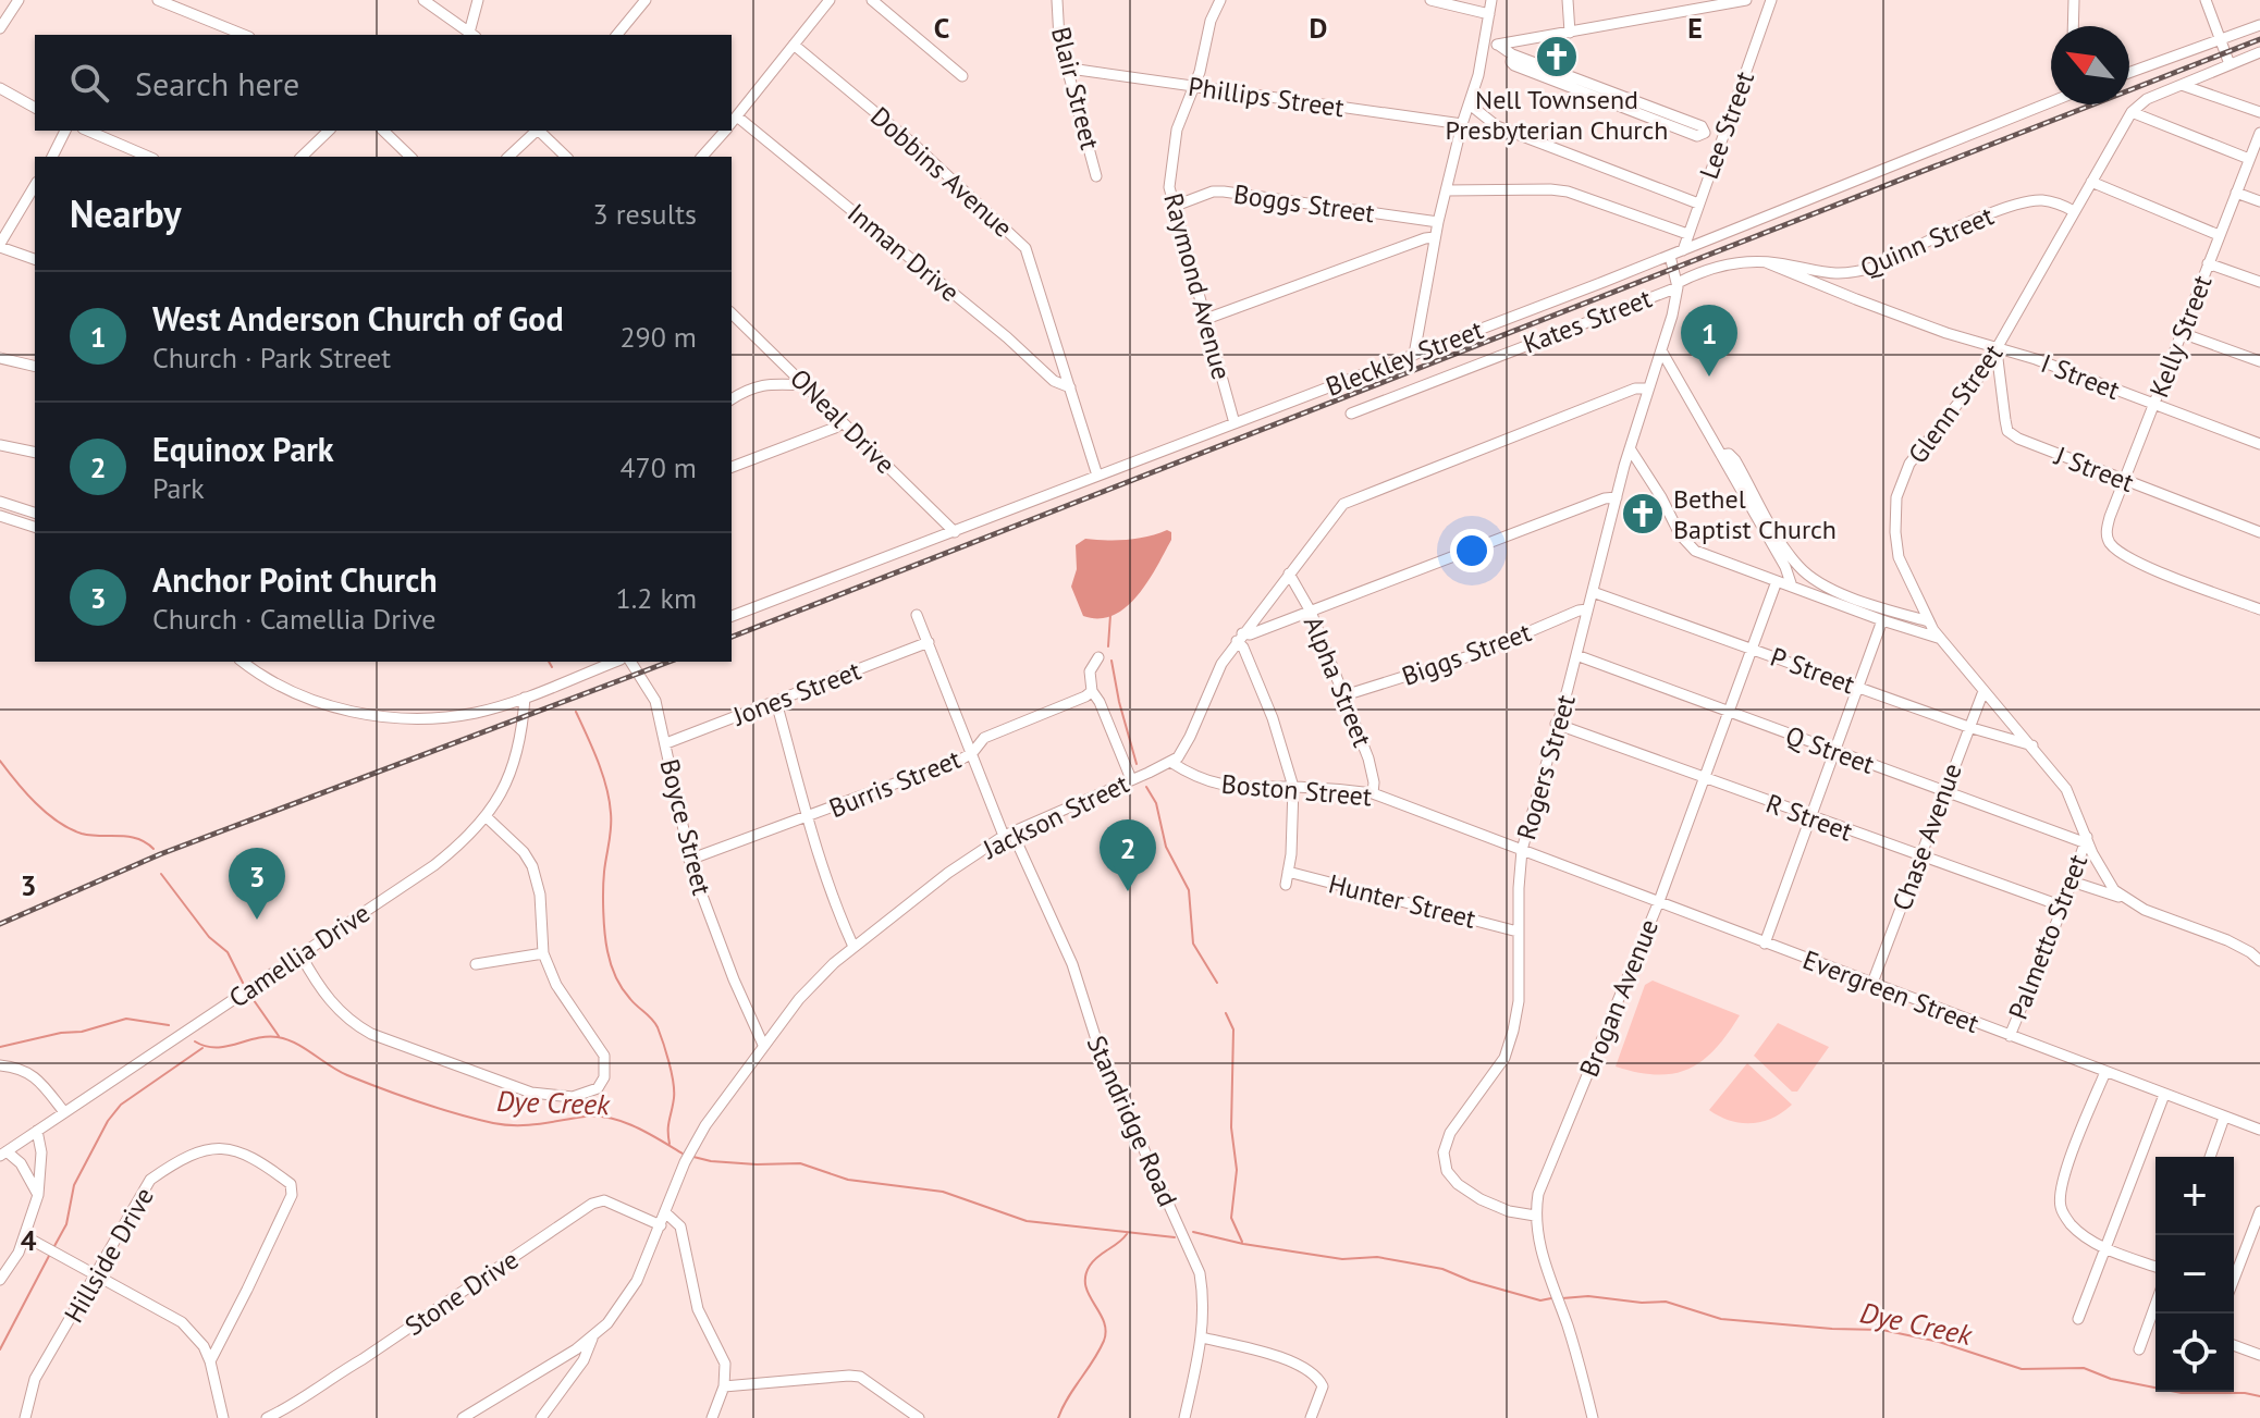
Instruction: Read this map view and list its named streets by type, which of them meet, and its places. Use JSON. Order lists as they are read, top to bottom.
{
  "streets": {
    "street": [
      "Blair Street",
      "Phillips Street",
      "Lee Street",
      "Dobbins Avenue",
      "Boggs Street",
      "Quinn Street",
      "Inman Drive",
      "Raymond Avenue",
      "Kates Street",
      "Kelly Street",
      "Bleckley Street",
      "I Street",
      "Glenn Street",
      "ONeal Drive",
      "J Street",
      "Biggs Street",
      "P Street",
      "Alpha Street",
      "Jones Street",
      "Q Street",
      "Rogers Street",
      "Burris Street",
      "Boston Street",
      "Jackson Street",
      "R Street",
      "Boyce Street",
      "Chase Avenue",
      "Hunter Street",
      "Palmetto Street",
      "Camellia Drive",
      "Evergreen Street",
      "Brogan Avenue",
      "Standridge Road",
      "Hillside Drive",
      "Stone Drive"
    ]
  },
  "crossings": [
    ["Blair Street", "Phillips Street"],
    ["Phillips Street", "Raymond Avenue"],
    ["Lee Street", "Bleckley Street"],
    ["Dobbins Avenue", "Inman Drive"],
    ["Dobbins Avenue", "Bleckley Street"],
    ["Boggs Street", "Raymond Avenue"],
    ["Quinn Street", "Kates Street"],
    ["Quinn Street", "I Street"],
    ["Quinn Street", "Glenn Street"],
    ["Quinn Street", "Rogers Street"],
    ["Raymond Avenue", "Bleckley Street"],
    ["Kates Street", "Rogers Street"],
    ["Kelly Street", "I Street"],
    ["Kelly Street", "J Street"],
    ["Bleckley Street", "ONeal Drive"],
    ["I Street", "Glenn Street"],
    ["I Street", "J Street"],
    ["Glenn Street", "J Street"],
    ["Glenn Street", "P Street"],
    ["Glenn Street", "Q Street"],
    ["Glenn Street", "Chase Avenue"],
    ["Glenn Street", "Palmetto Street"],
    ["Biggs Street", "Alpha Street"],
    ["Biggs Street", "Rogers Street"],
    ["P Street", "Rogers Street"],
    ["P Street", "Chase Avenue"],
    ["P Street", "Brogan Avenue"],
    ["Alpha Street", "Boston Street"],
    ["Jones Street", "Boyce Street"],
    ["Jones Street", "Standridge Road"],
    ["Q Street", "Rogers Street"],
    ["Q Street", "Chase Avenue"],
    ["Q Street", "Palmetto Street"],
    ["Q Street", "Brogan Avenue"],
    ["Rogers Street", "Boston Street"],
    ["Rogers Street", "R Street"],
    ["Rogers Street", "Hunter Street"],
    ["Rogers Street", "Evergreen Street"],
    ["Rogers Street", "Brogan Avenue"],
    ["Burris Street", "Boyce Street"],
    ["Burris Street", "Standridge Road"],
    ["Boston Street", "Jackson Street"],
    ["Boston Street", "Evergreen Street"],
    ["Jackson Street", "Boyce Street"],
    ["Jackson Street", "Standridge Road"],
    ["Jackson Street", "Stone Drive"],
    ["R Street", "Chase Avenue"],
    ["R Street", "Palmetto Street"],
    ["R Street", "Brogan Avenue"],
    ["Chase Avenue", "Evergreen Street"],
    ["Palmetto Street", "Evergreen Street"],
    ["Evergreen Street", "Brogan Avenue"]
  ],
  "water": ["Dye Creek"],
  "places": {
    "church": ["Nell Townsend Presbyterian Church", "Bethel Baptist Church"]
  },
  "north": "top left",
  "page": {
    "search": "Search here",
    "heading": ["Nearby", "3 results"],
    "list": [
      {
        "mark": "1",
        "name": "West Anderson Church of God",
        "note": "Church · Park Street",
        "value": "290 m"
      },
      {
        "mark": "2",
        "name": "Equinox Park",
        "note": "Park",
        "value": "470 m"
      },
      {
        "mark": "3",
        "name": "Anchor Point Church",
        "note": "Church · Camellia Drive",
        "value": "1.2 km"
      }
    ],
    "pins": ["1", "2", "3"],
    "map_buttons": ["+", "−"]
  },
  "grid": {
    "columns": ["C", "D", "E"],
    "rows": ["3", "4"]
  }
}
